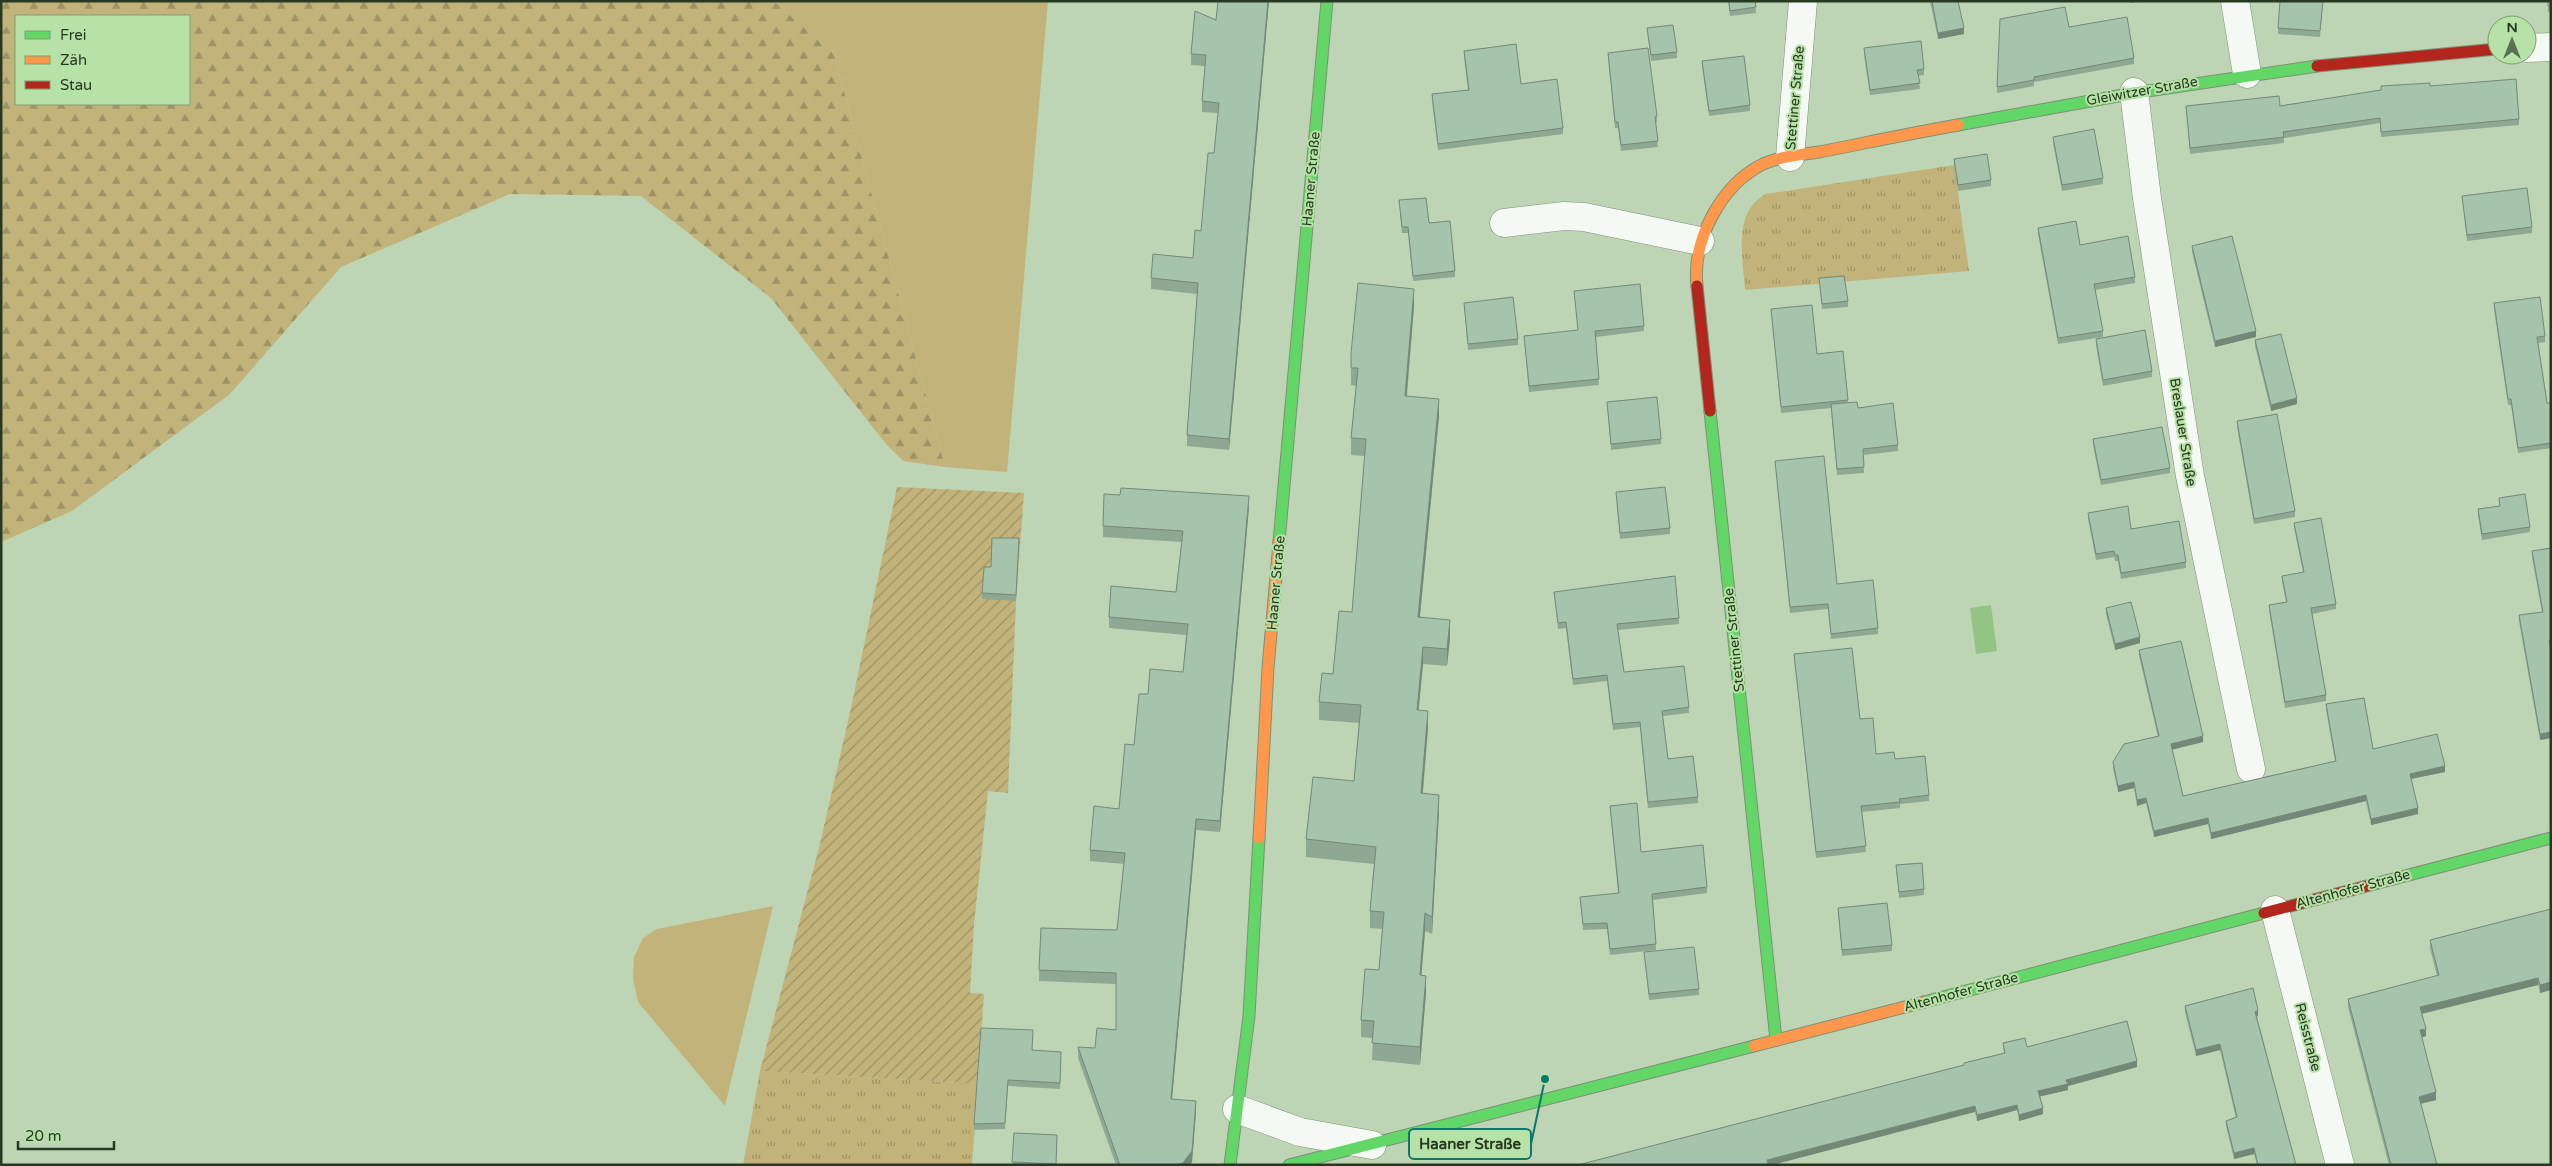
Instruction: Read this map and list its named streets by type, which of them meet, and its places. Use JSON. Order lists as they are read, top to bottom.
{
  "streets": {
    "street": [
      "Gleiwitzer Straße",
      "Stettiner Straße",
      "Haaner Straße",
      "Breslauer Straße",
      "Altenhofer Straße",
      "Reisstraße"
    ]
  },
  "crossings": [
    ["Gleiwitzer Straße", "Stettiner Straße"],
    ["Gleiwitzer Straße", "Breslauer Straße"],
    ["Stettiner Straße", "Altenhofer Straße"],
    ["Haaner Straße", "Altenhofer Straße"],
    ["Altenhofer Straße", "Reisstraße"]
  ],
  "places": ["Haaner Straße"],
  "legend": ["Frei", "Zäh", "Stau"],
  "scale_bar": "20 m",
  "north": "top"
}
